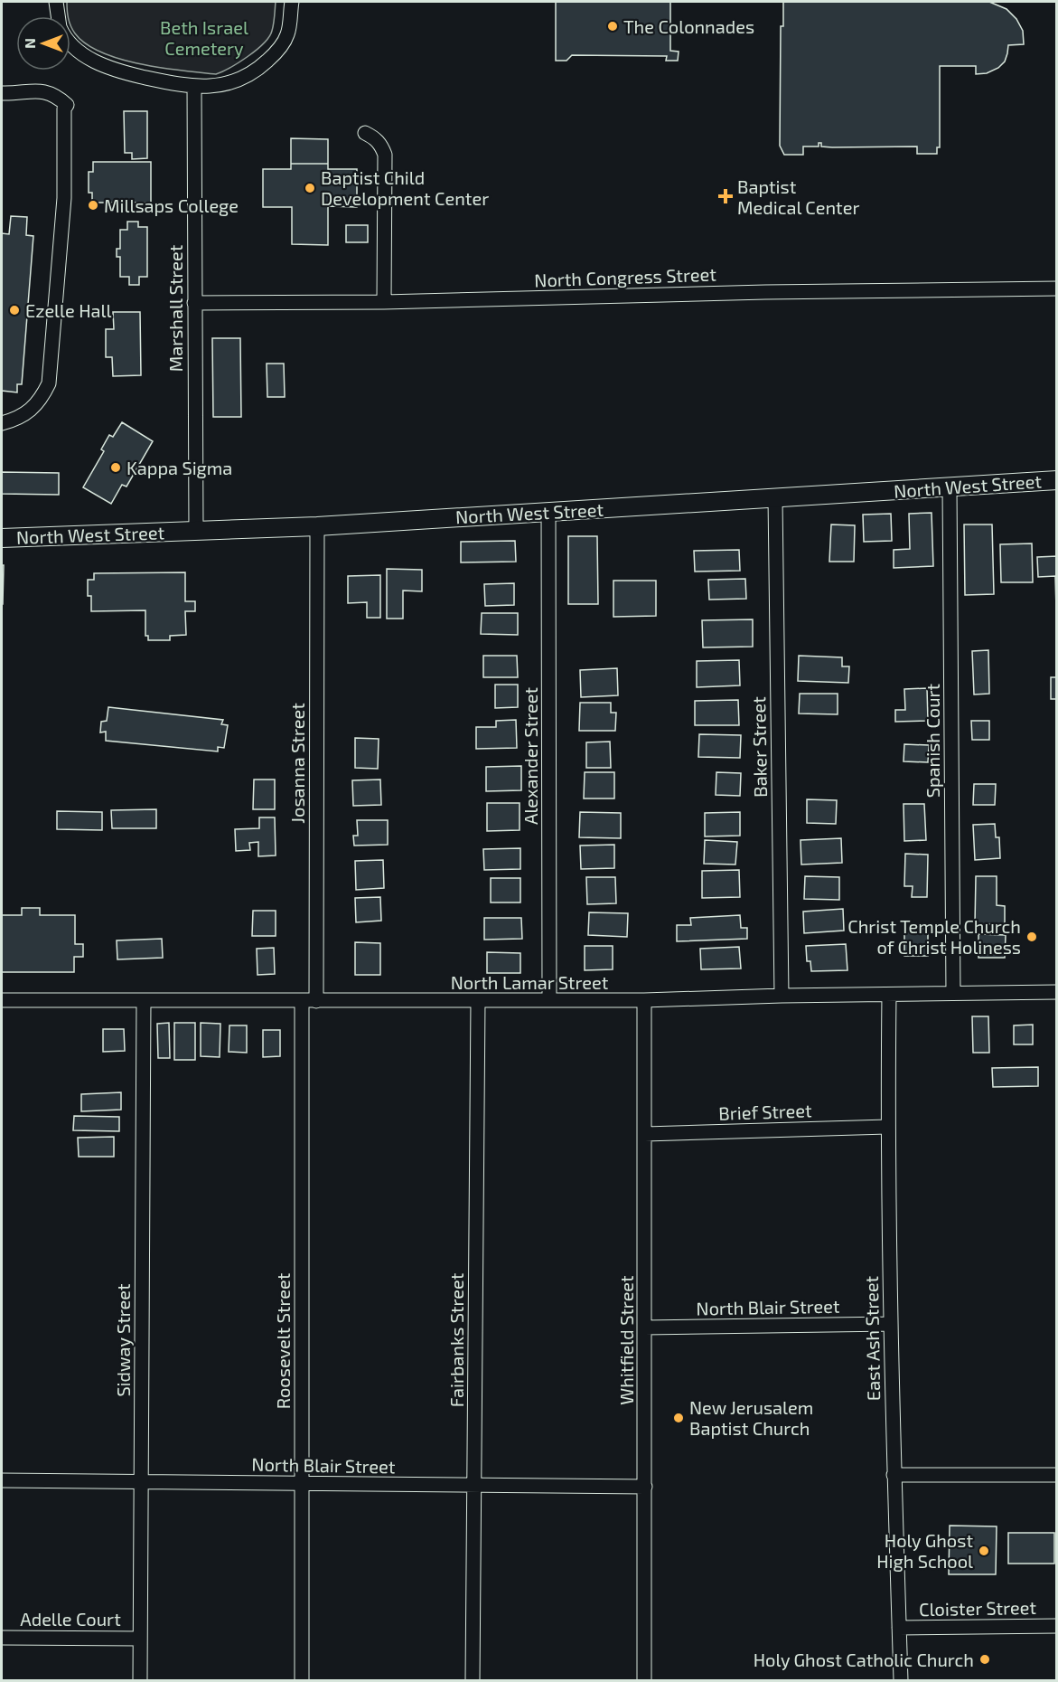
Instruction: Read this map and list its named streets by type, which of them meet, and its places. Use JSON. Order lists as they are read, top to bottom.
{
  "streets": {
    "street": [
      "North Congress Street",
      "Marshall Street",
      "North West Street",
      "Spanish Court",
      "Baker Street",
      "Alexander Street",
      "Josanna Street",
      "North Lamar Street",
      "Brief Street",
      "North Blair Street",
      "East Ash Street",
      "Sidway Street",
      "Fairbanks Street",
      "Whitfield Street",
      "Roosevelt Street",
      "Cloister Street",
      "Adelle Court"
    ]
  },
  "crossings": [
    ["North Congress Street", "Marshall Street"],
    ["Marshall Street", "North West Street"],
    ["North West Street", "Spanish Court"],
    ["North West Street", "Baker Street"],
    ["North West Street", "Alexander Street"],
    ["North West Street", "Josanna Street"],
    ["Spanish Court", "North Lamar Street"],
    ["Baker Street", "North Lamar Street"],
    ["Alexander Street", "North Lamar Street"],
    ["Josanna Street", "North Lamar Street"],
    ["North Lamar Street", "East Ash Street"],
    ["North Lamar Street", "Sidway Street"],
    ["North Lamar Street", "Fairbanks Street"],
    ["North Lamar Street", "Whitfield Street"],
    ["North Lamar Street", "Roosevelt Street"],
    ["Brief Street", "East Ash Street"],
    ["Brief Street", "Whitfield Street"],
    ["North Blair Street", "East Ash Street"],
    ["North Blair Street", "Sidway Street"],
    ["North Blair Street", "Fairbanks Street"],
    ["North Blair Street", "Whitfield Street"],
    ["North Blair Street", "Roosevelt Street"],
    ["East Ash Street", "Cloister Street"],
    ["Sidway Street", "Adelle Court"]
  ],
  "parks": ["Beth Israel Cemetery"],
  "places": {
    "other": [
      "The Colonnades",
      "Baptist Child Development Center",
      "Millsaps College",
      "Ezelle Hall",
      "Kappa Sigma",
      "Christ Temple Church of Christ Holiness",
      "New Jerusalem Baptist Church",
      "Holy Ghost High School",
      "Holy Ghost Catholic Church"
    ],
    "health": ["Baptist Medical Center"]
  },
  "north": "left"
}
